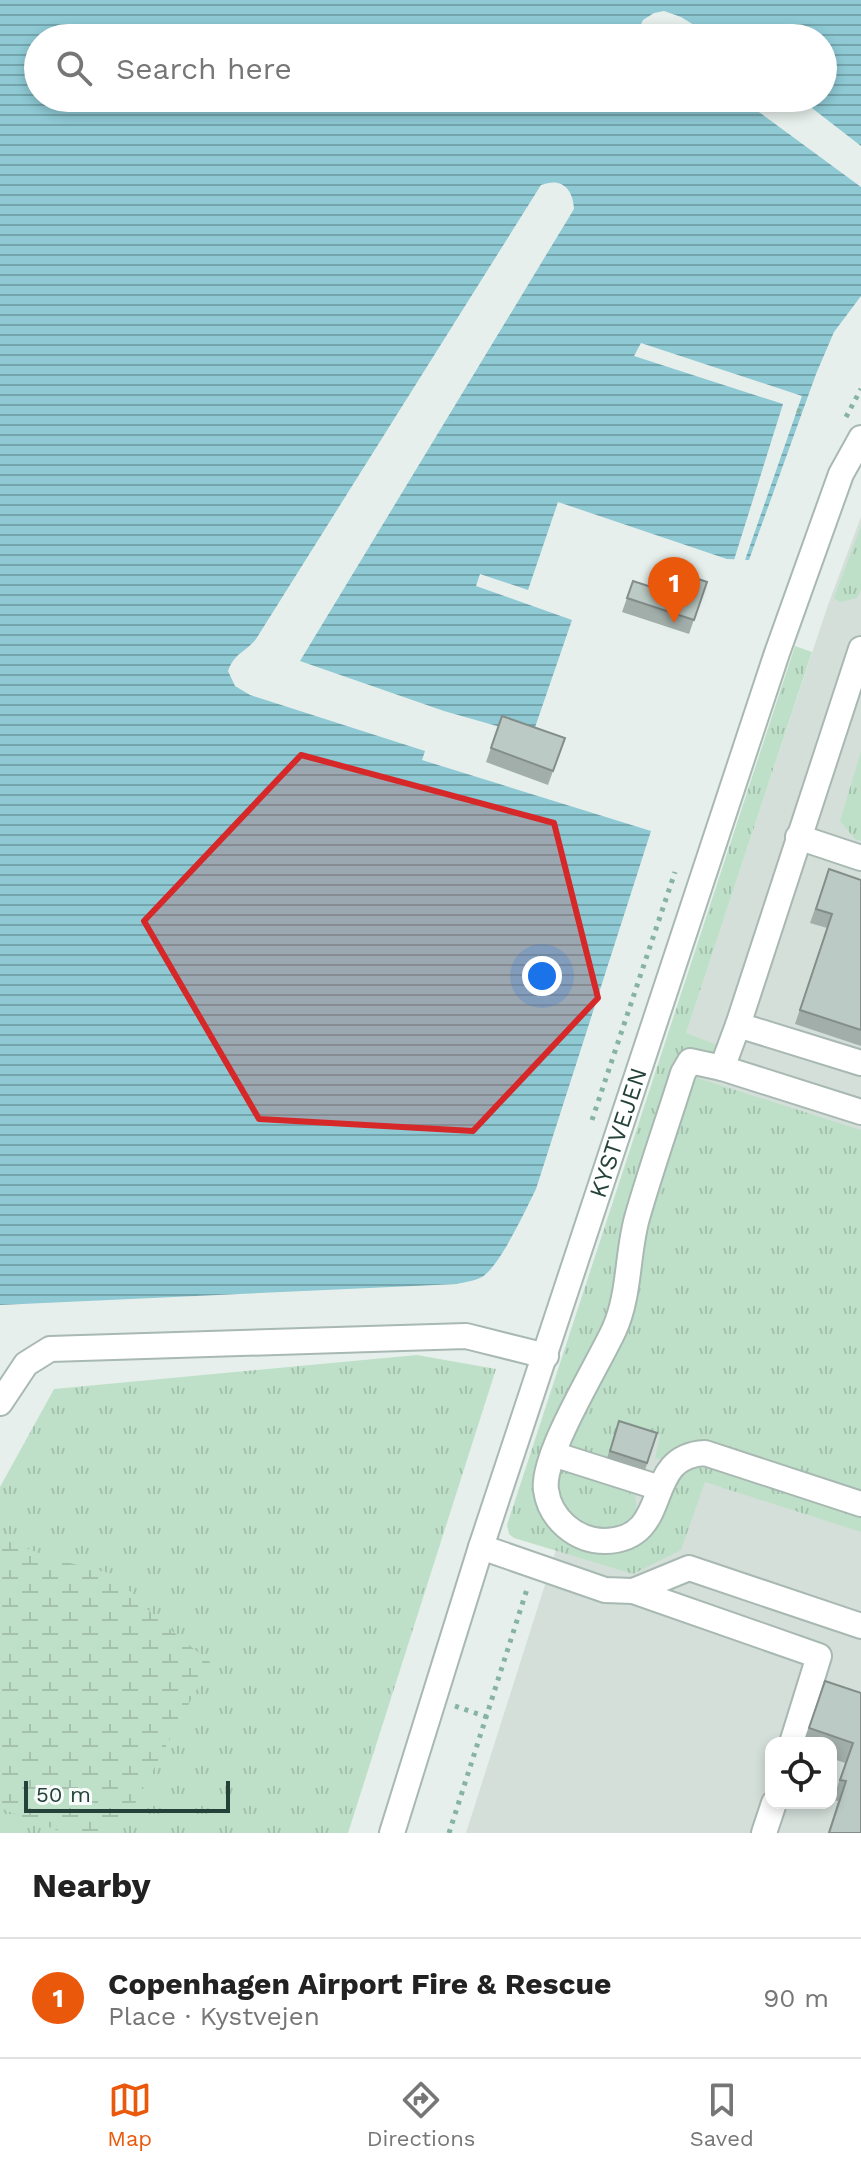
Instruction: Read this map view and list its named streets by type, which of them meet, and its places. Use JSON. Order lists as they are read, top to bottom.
{
  "streets": {
    "street": ["KYSTVEJEN"]
  },
  "scale_bar": "50 m",
  "page": {
    "search": "Search here",
    "pins": "1",
    "scale": "50 m",
    "heading": "Nearby",
    "list": [
      {
        "mark": "1",
        "name": "Copenhagen Airport Fire & Rescue",
        "note": "Place · Kystvejen",
        "value": "90 m"
      }
    ],
    "nav": ["Map", "Directions", "Saved"]
  }
}
